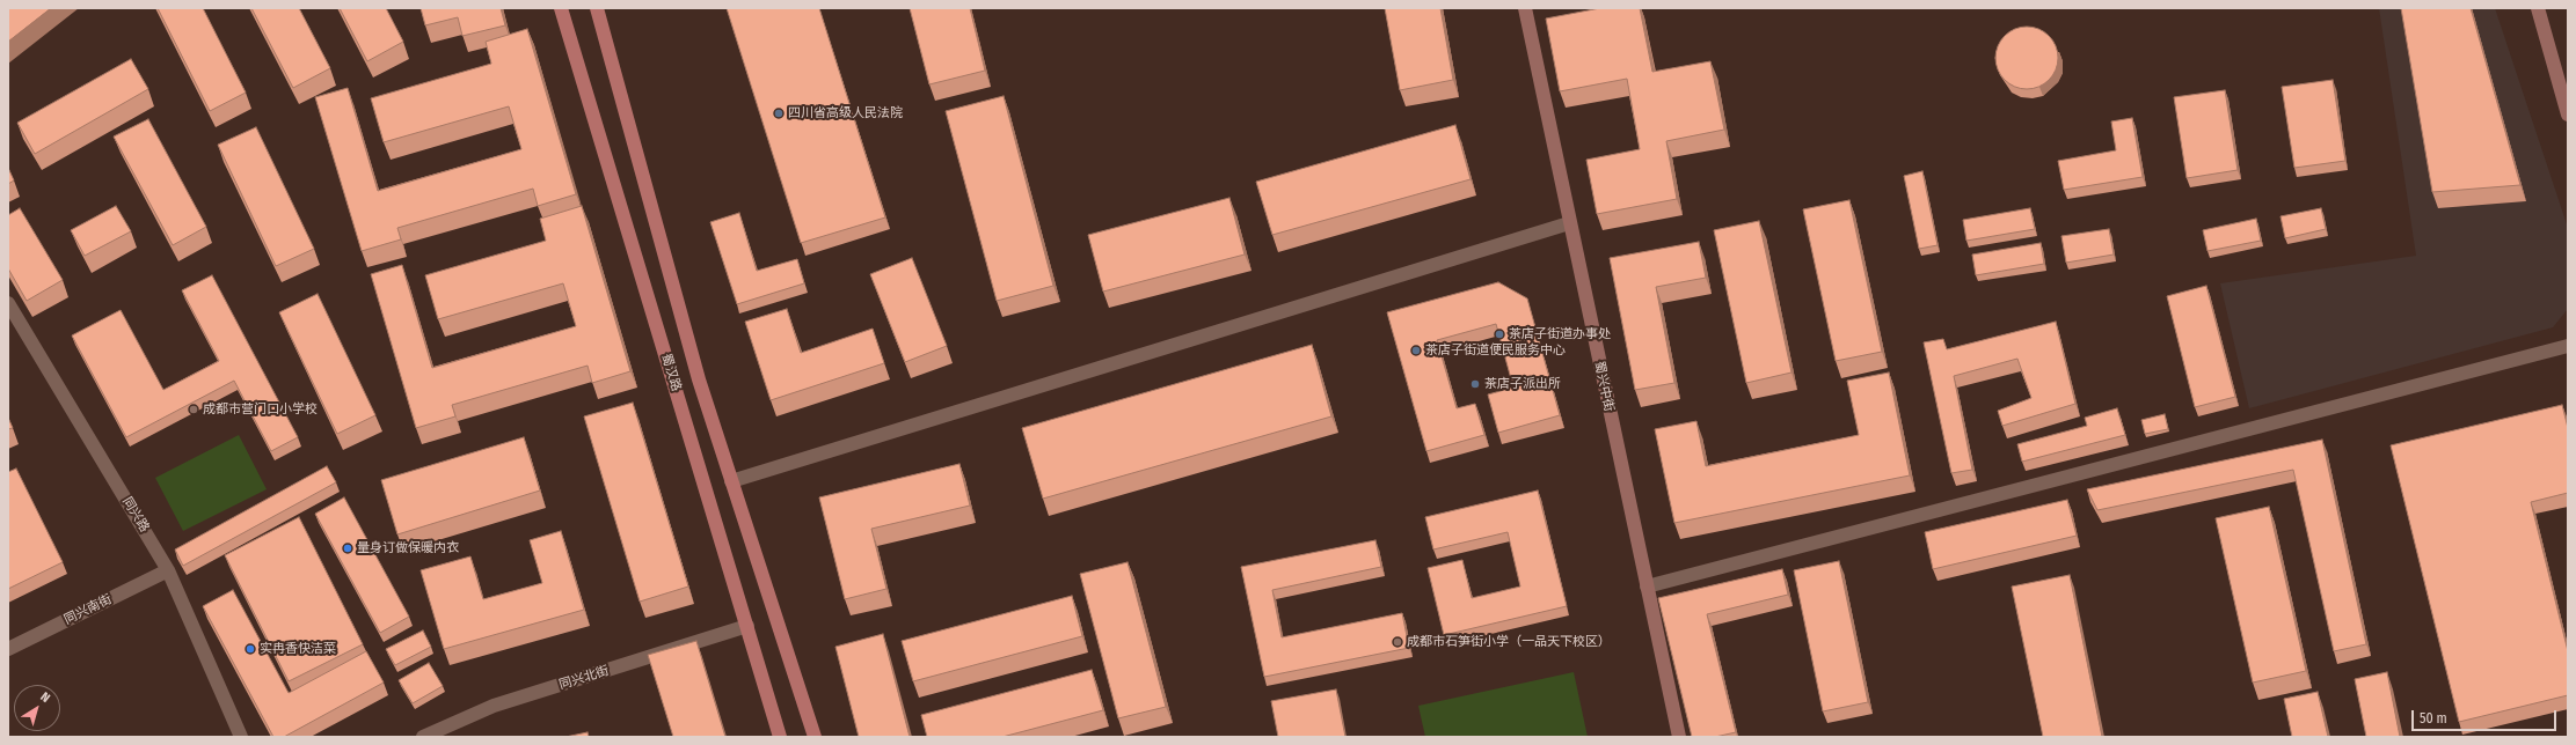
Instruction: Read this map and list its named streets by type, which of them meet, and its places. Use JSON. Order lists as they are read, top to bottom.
{
  "streets": {
    "main road": ["蜀汉路"],
    "street": [
      "蜀兴中街",
      "同兴路",
      "同兴南街",
      "同兴北街"
    ]
  },
  "crossings": [
    ["蜀汉路", "同兴北街"],
    ["同兴路", "同兴南街"]
  ],
  "places": [
    "四川省高级人民法院",
    "茶店子街道办事处",
    "茶店子街道便民服务中心",
    "茶店子派出所",
    "成都市营门口小学校",
    "量身订做保暖内衣",
    "成都市石笋街小学（一品天下校区）",
    "实冉香快洁菜"
  ],
  "scale_bar": "50 m",
  "north": "top right"
}
